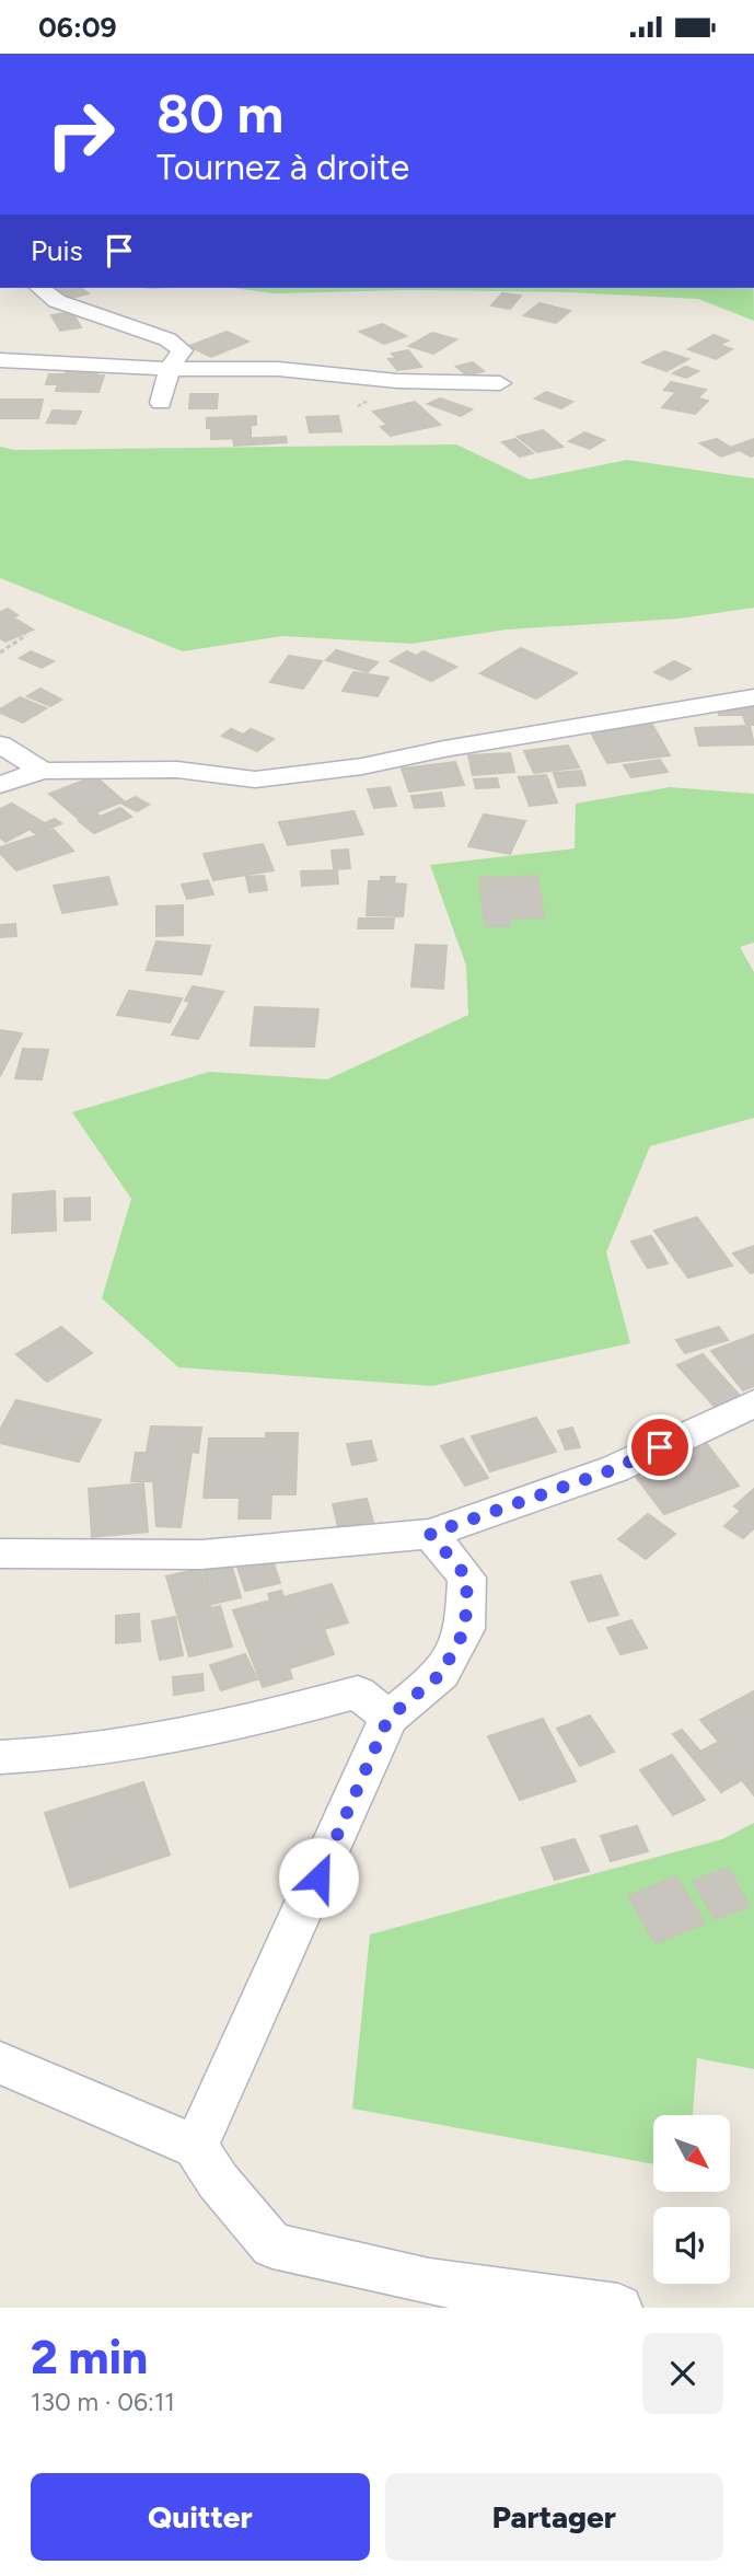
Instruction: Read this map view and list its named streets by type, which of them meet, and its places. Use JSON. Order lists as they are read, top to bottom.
{
  "north": "bottom right",
  "page": {
    "status": "06:09",
    "turn": ["80 m", "Tournez à droite"],
    "then": "Puis",
    "heading": ["2 min", "130 m · 06:11"],
    "buttons": ["Quitter", "Partager"]
  }
}
